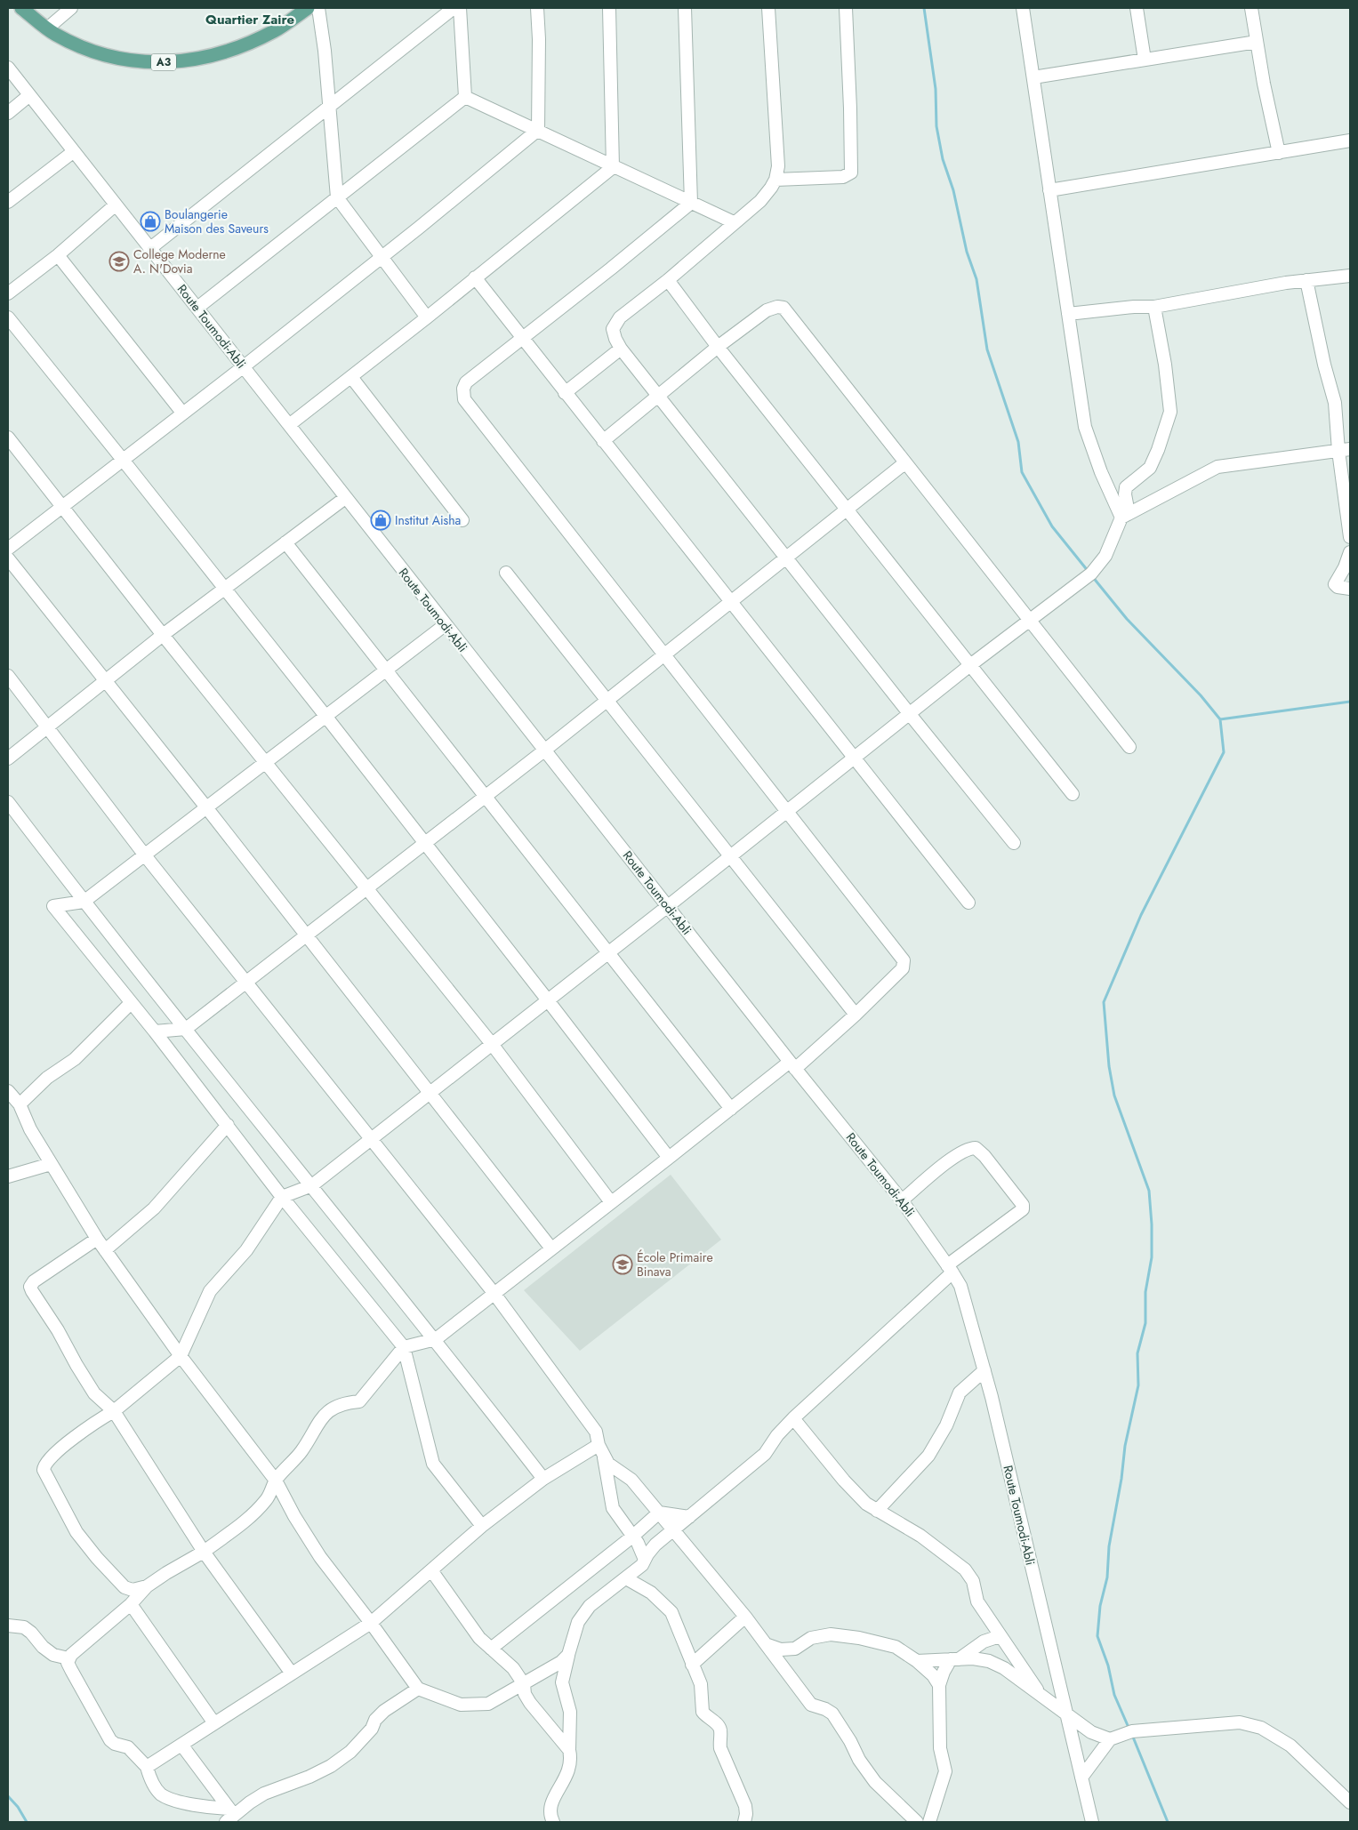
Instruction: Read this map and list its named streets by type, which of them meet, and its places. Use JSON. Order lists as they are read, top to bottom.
{
  "streets": {
    "main road": ["A3"],
    "street": ["Route Toumodi-Abli"]
  },
  "districts": ["Quartier Zaire"],
  "places": {
    "shop": ["Boulangerie Maison des Saveurs", "Institut Aisha"],
    "school or university": ["College Moderne A. N'Dovia", "École Primaire Binava"]
  }
}
